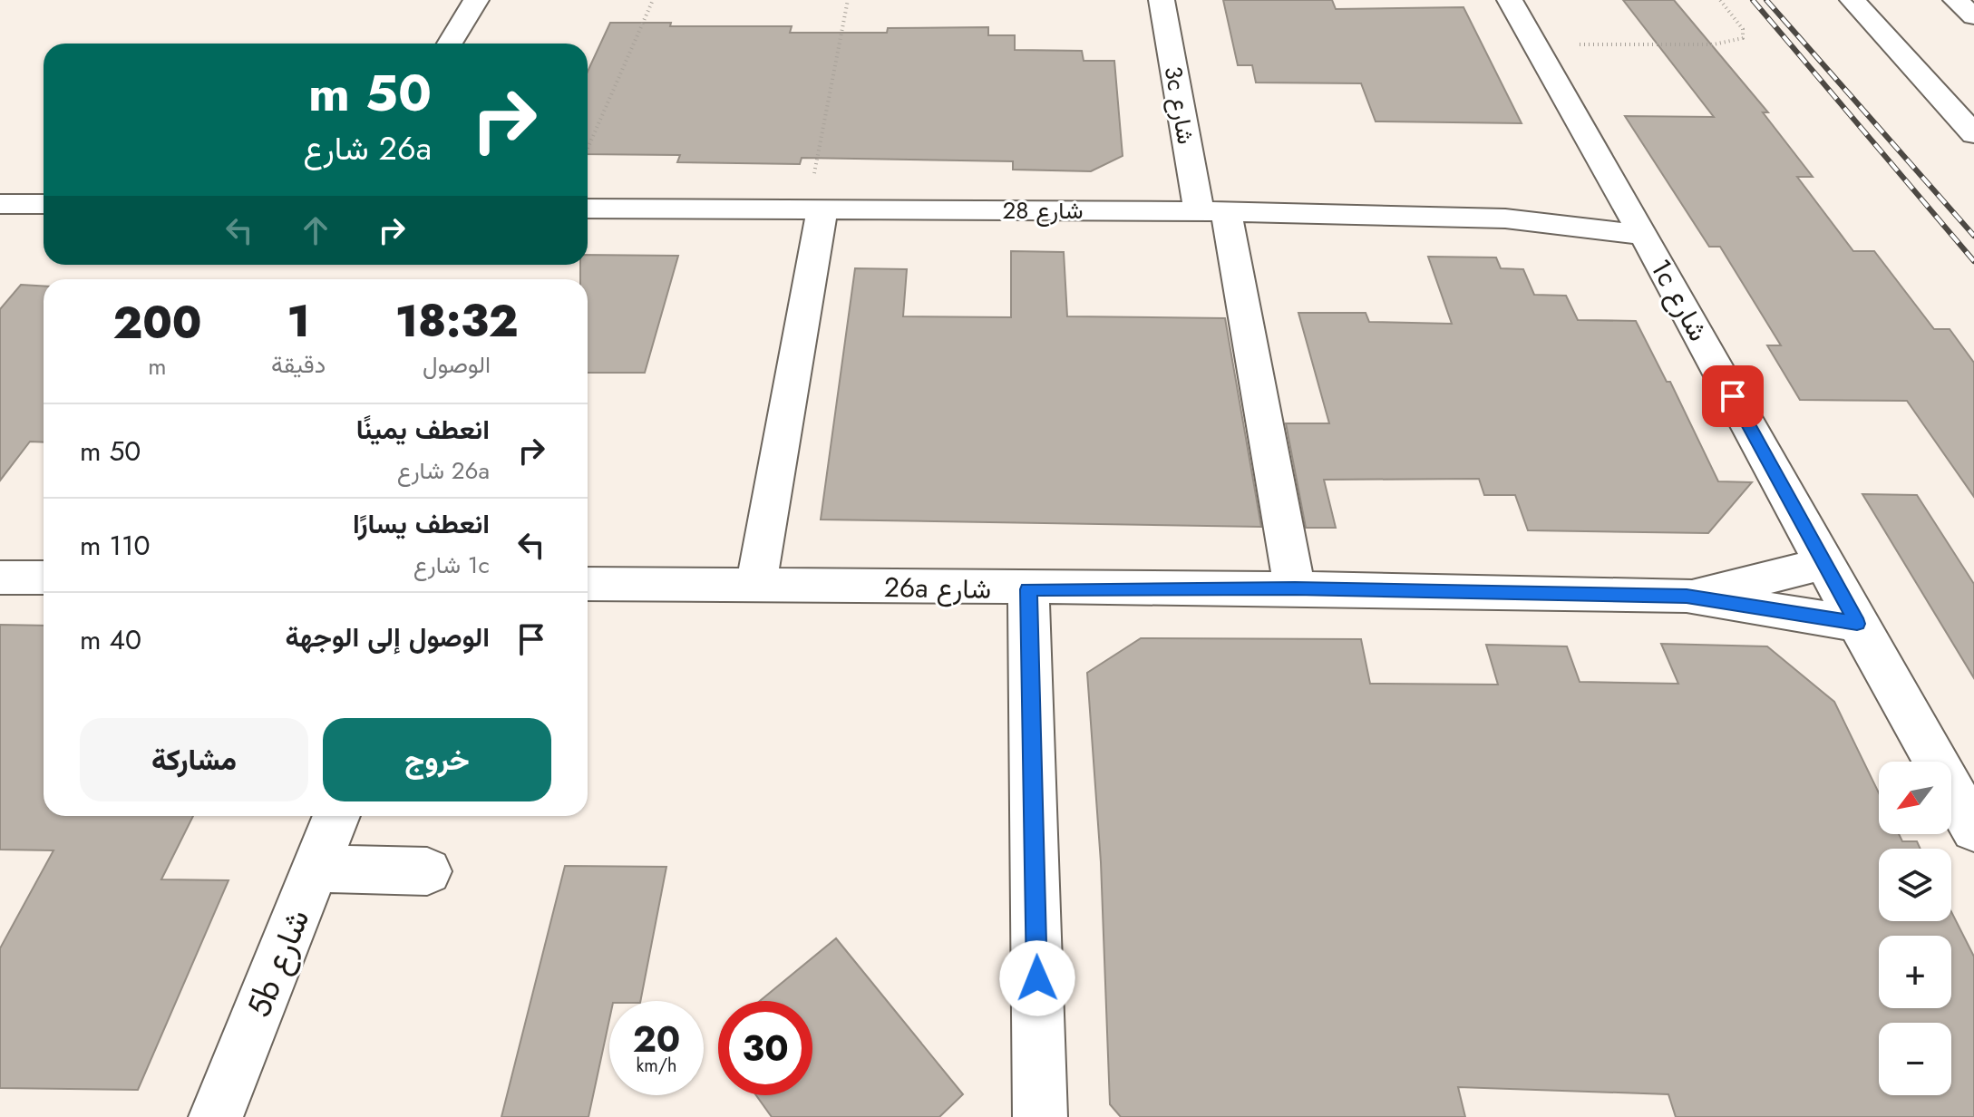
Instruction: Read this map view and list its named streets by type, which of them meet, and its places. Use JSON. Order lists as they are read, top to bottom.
{
  "streets": {
    "street": [
      "3c شارع",
      "شارع 28",
      "1c شارع",
      "26a شارع",
      "5b شارع"
    ]
  },
  "crossings": [
    ["3c شارع", "شارع 28"],
    ["3c شارع", "26a شارع"],
    ["شارع 28", "1c شارع"],
    ["1c شارع", "26a شارع"]
  ],
  "north": "bottom left",
  "page": {
    "turn": ["50 m", "26a شارع"],
    "eta": [
      "18:32",
      "الوصول",
      "1",
      "دقيقة",
      "200",
      "m"
    ],
    "list": [
      {
        "name": "انعطف يمينًا",
        "note": "26a شارع",
        "value": "50 m"
      },
      {
        "name": "انعطف يسارًا",
        "note": "1c شارع",
        "value": "110 m"
      },
      {
        "name": "الوصول إلى الوجهة",
        "value": "40 m"
      }
    ],
    "buttons": ["خروج", "مشاركة"],
    "map_buttons": ["+", "−"],
    "speed": "20 km/h",
    "limit": "30"
  }
}
